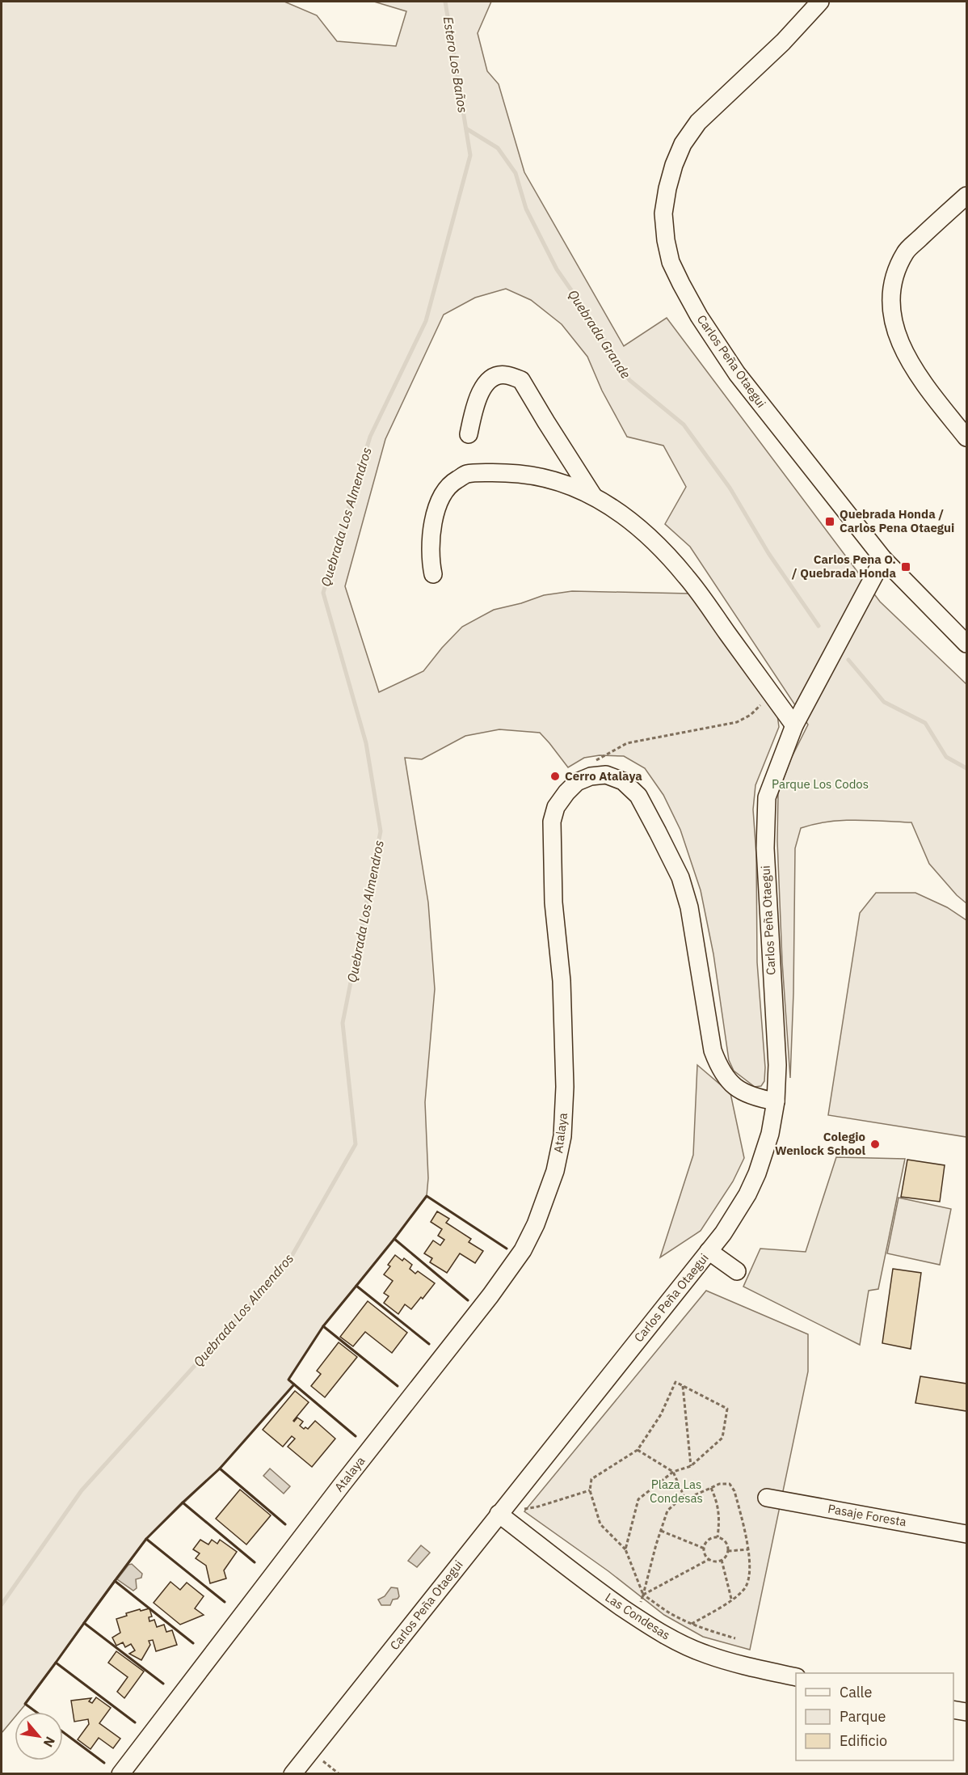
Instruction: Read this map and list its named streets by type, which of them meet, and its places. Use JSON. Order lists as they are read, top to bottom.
{
  "streets": {
    "street": [
      "Carlos Peña Otaegui",
      "Atalaya",
      "Pasaje Foresta",
      "Las Condesas"
    ]
  },
  "crossings": [
    ["Carlos Peña Otaegui", "Atalaya"],
    ["Carlos Peña Otaegui", "Las Condesas"]
  ],
  "water": ["Estero Los Baños", "Quebrada Grande", "Quebrada Los Almendros"],
  "parks": ["Parque Los Codos", "Plaza Las Condesas"],
  "places": {
    "transit": ["Quebrada Honda / Carlos Pena Otaegui", "Carlos Pena O. / Quebrada Honda"],
    "other": ["Cerro Atalaya", "Colegio Wenlock School"]
  },
  "legend": ["Calle", "Parque", "Edificio"],
  "north": "bottom right"
}
